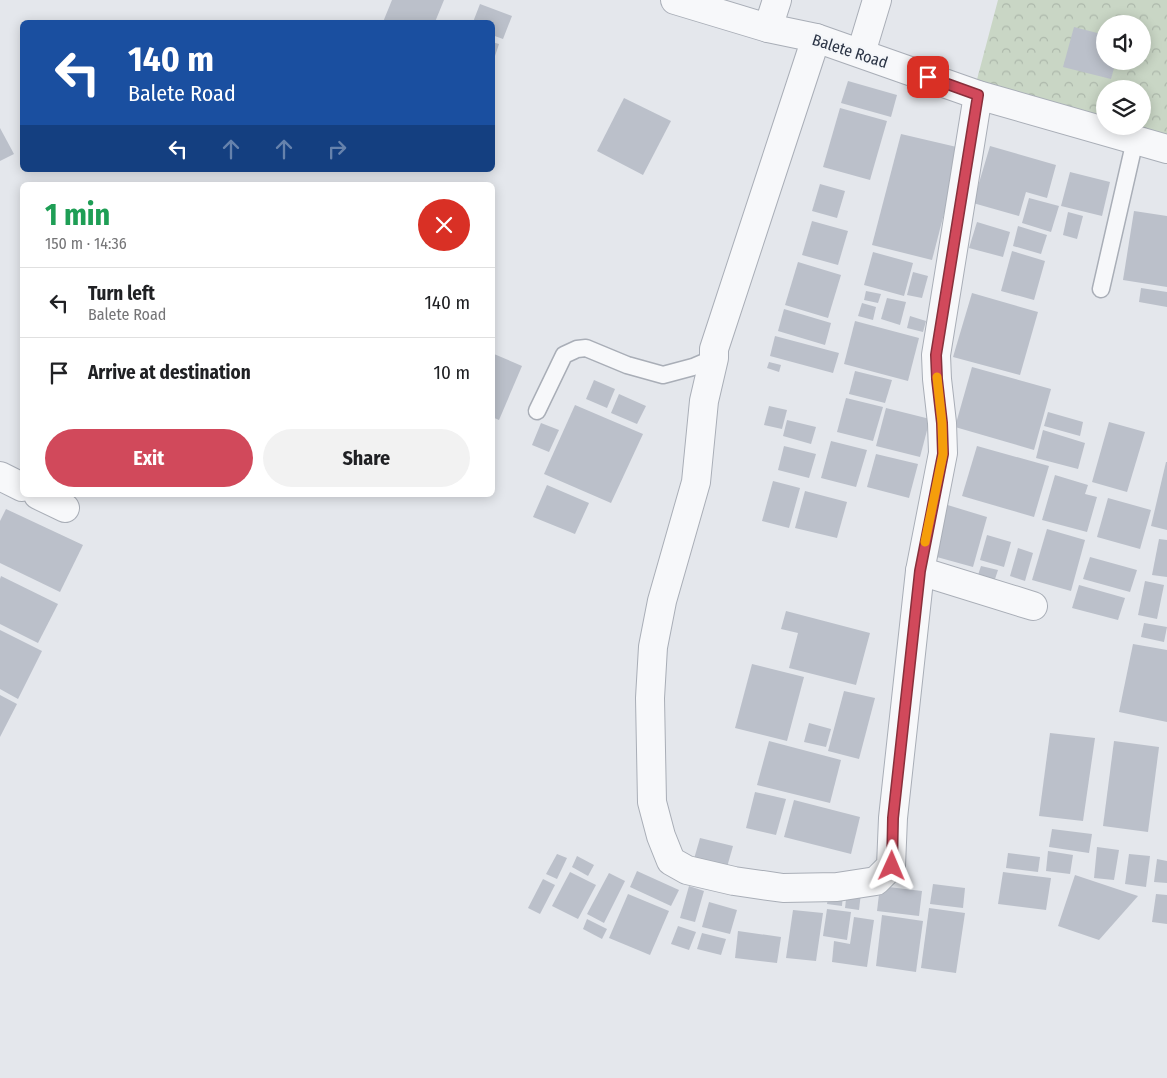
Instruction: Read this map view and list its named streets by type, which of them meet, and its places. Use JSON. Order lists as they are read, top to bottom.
{
  "streets": {
    "street": ["Balete Road"]
  },
  "page": {
    "turn": ["140 m", "Balete Road"],
    "heading": ["1 min", "150 m · 14:36"],
    "list": [
      {
        "name": "Turn left",
        "note": "Balete Road",
        "value": "140 m"
      },
      {
        "name": "Arrive at destination",
        "value": "10 m"
      }
    ],
    "buttons": ["Exit", "Share"]
  }
}
